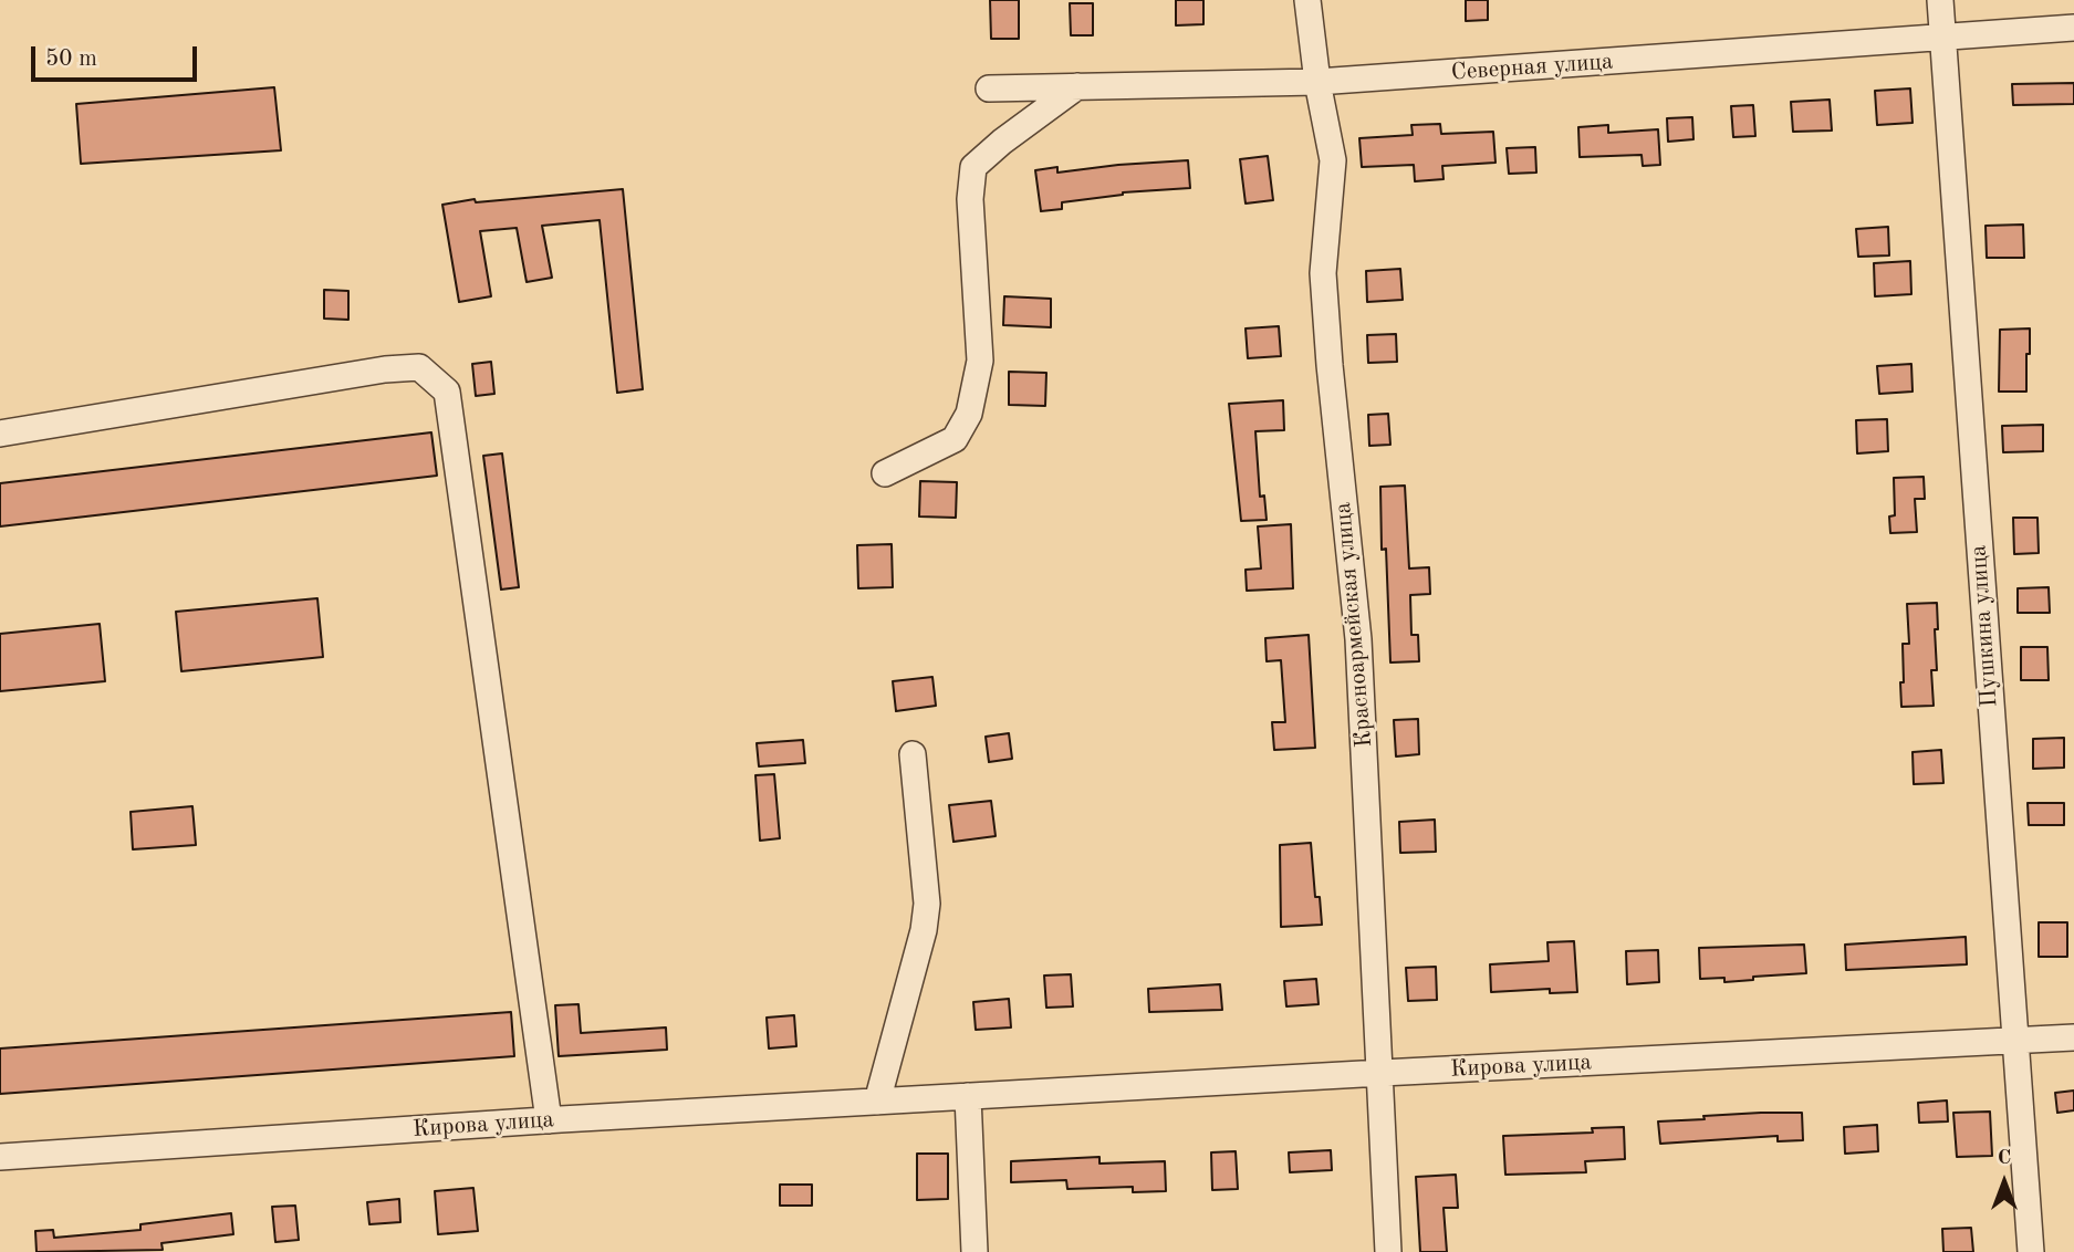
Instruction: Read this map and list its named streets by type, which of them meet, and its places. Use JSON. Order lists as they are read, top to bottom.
{
  "streets": {
    "street": [
      "Северная улица",
      "Красноармейская улица",
      "Пушкина улица",
      "Кирова улица"
    ]
  },
  "crossings": [
    ["Северная улица", "Красноармейская улица"],
    ["Северная улица", "Пушкина улица"],
    ["Красноармейская улица", "Кирова улица"],
    ["Пушкина улица", "Кирова улица"]
  ],
  "scale_bar": "50 m",
  "north": "top"
}
